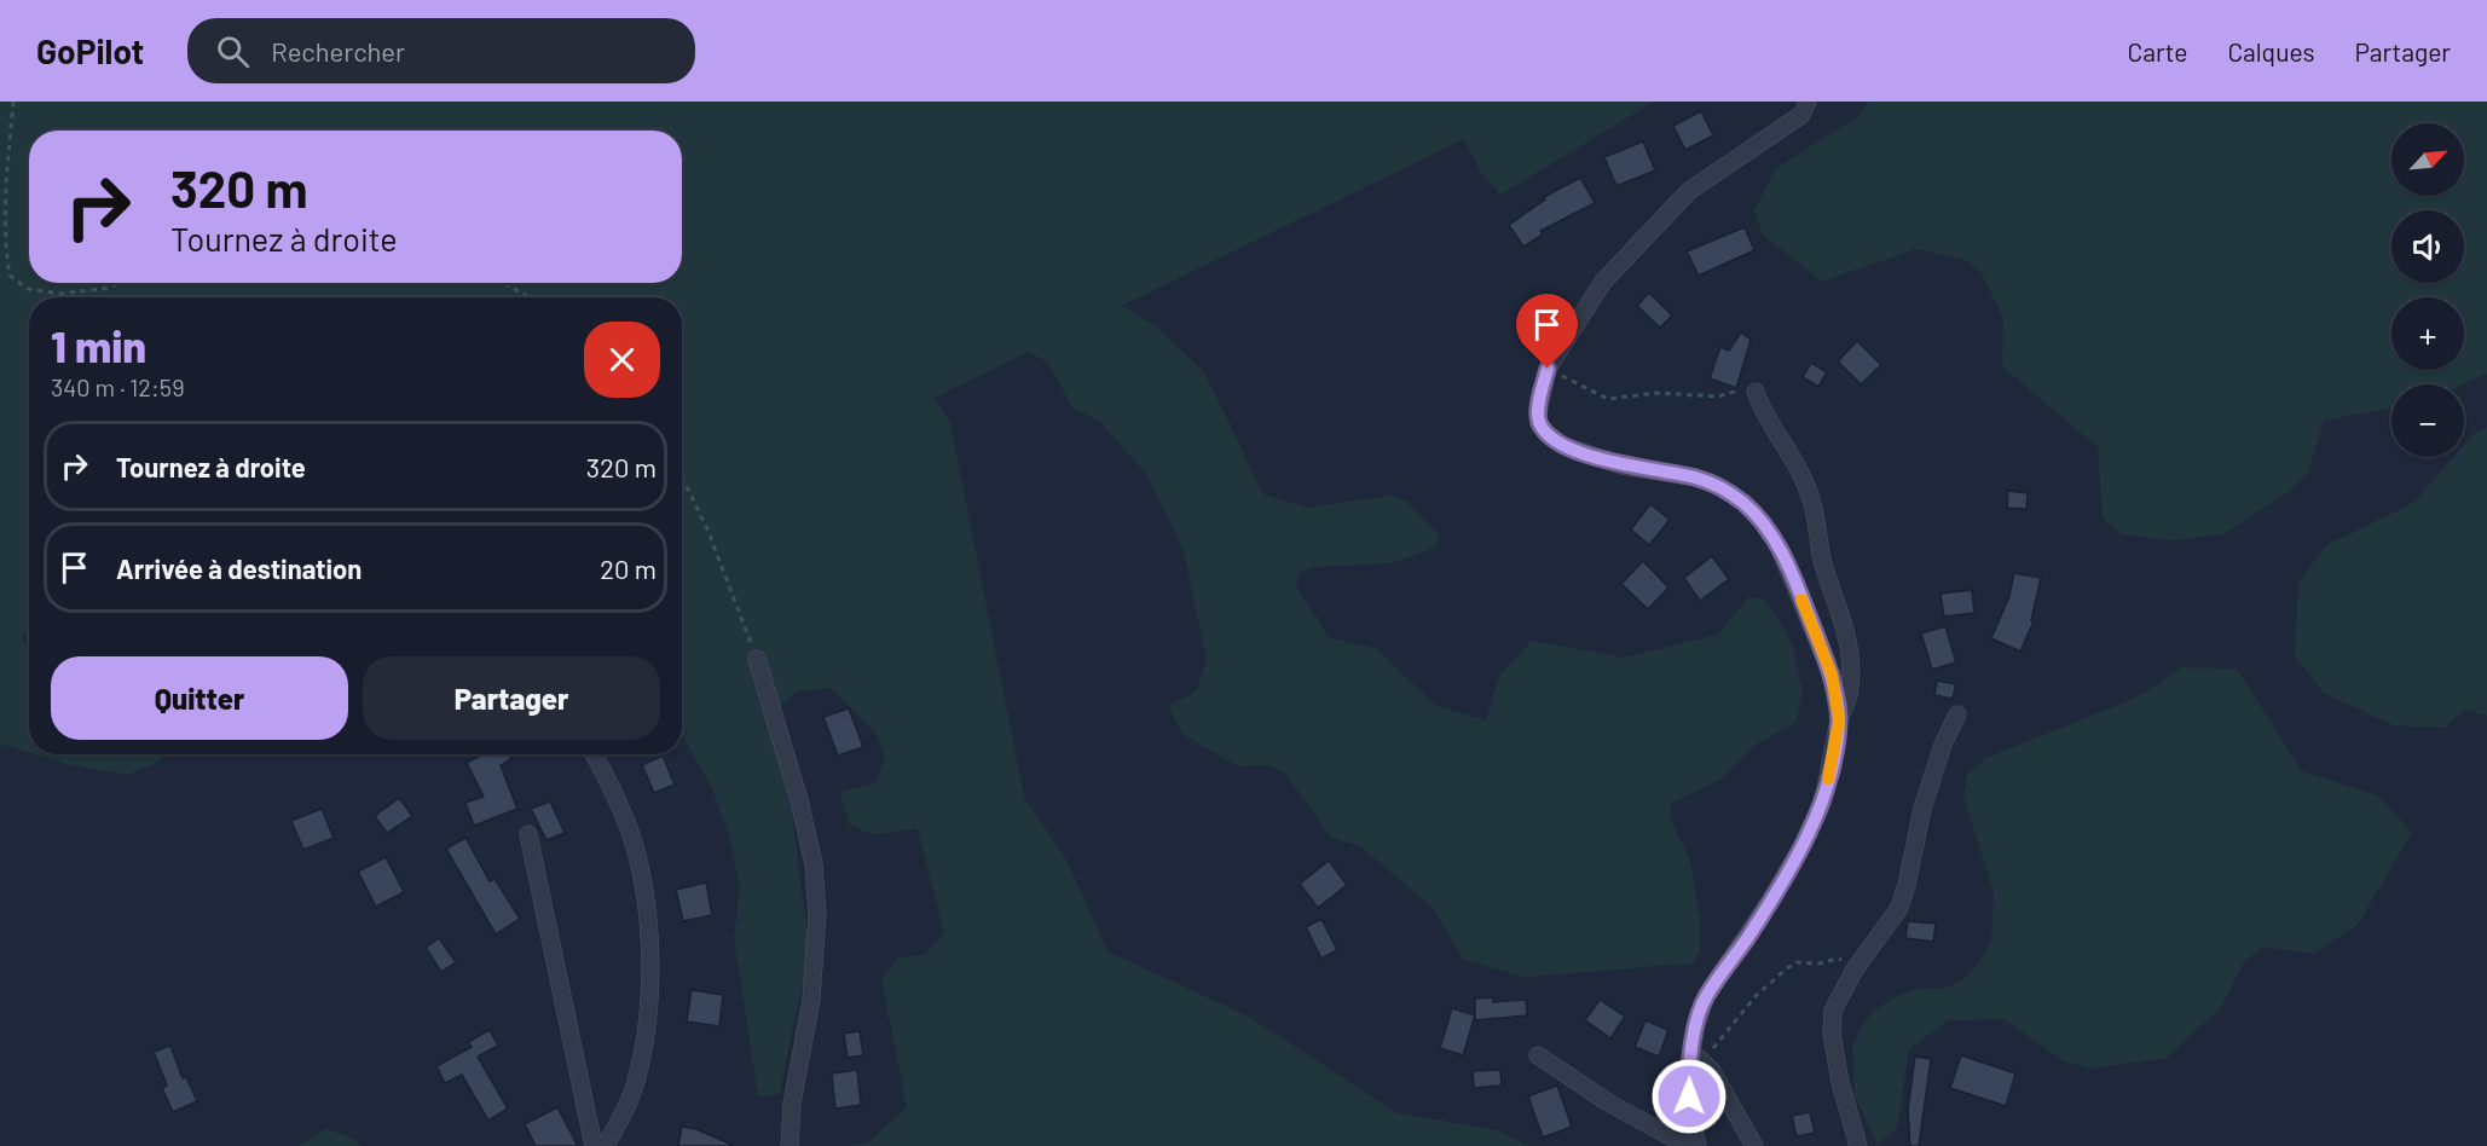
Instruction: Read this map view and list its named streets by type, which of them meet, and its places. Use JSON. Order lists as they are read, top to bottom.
{
  "north": "top right",
  "page": {
    "header": "GoPilot",
    "search": "Rechercher",
    "nav": ["Carte", "Calques", "Partager"],
    "map_buttons": ["+", "−"],
    "turn": ["320 m", "Tournez à droite"],
    "heading": ["1 min", "340 m · 12:59"],
    "list": [
      {
        "name": "Tournez à droite",
        "value": "320 m"
      },
      {
        "name": "Arrivée à destination",
        "value": "20 m"
      }
    ],
    "buttons": ["Quitter", "Partager"]
  }
}
